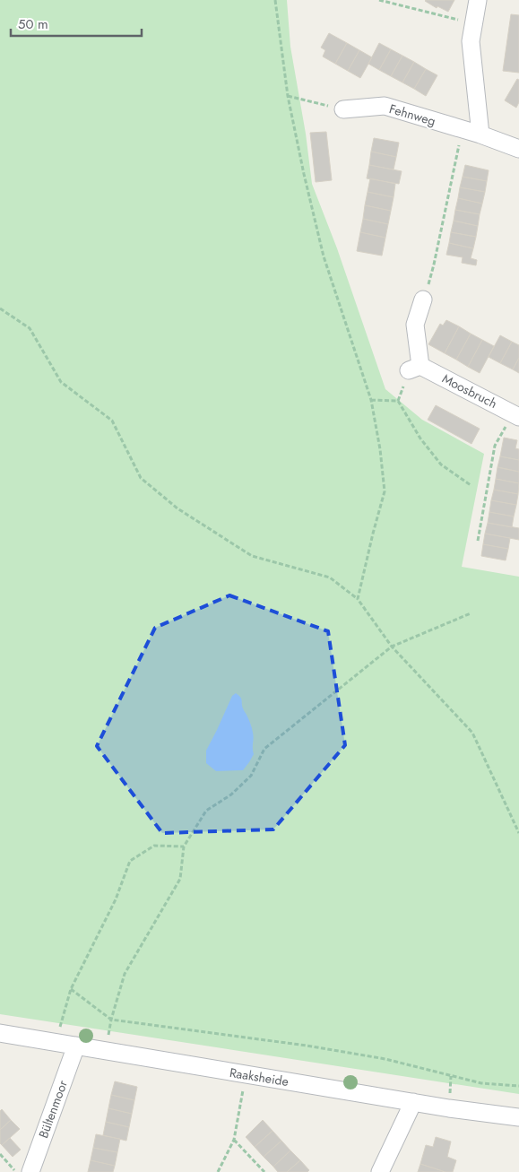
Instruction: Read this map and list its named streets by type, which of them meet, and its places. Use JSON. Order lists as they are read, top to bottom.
{
  "streets": {
    "street": [
      "Fehnweg",
      "Moosbruch",
      "Raaksheide",
      "Bültenmoor"
    ]
  },
  "crossings": [
    ["Raaksheide", "Bültenmoor"]
  ],
  "scale_bar": "50 m"
}
